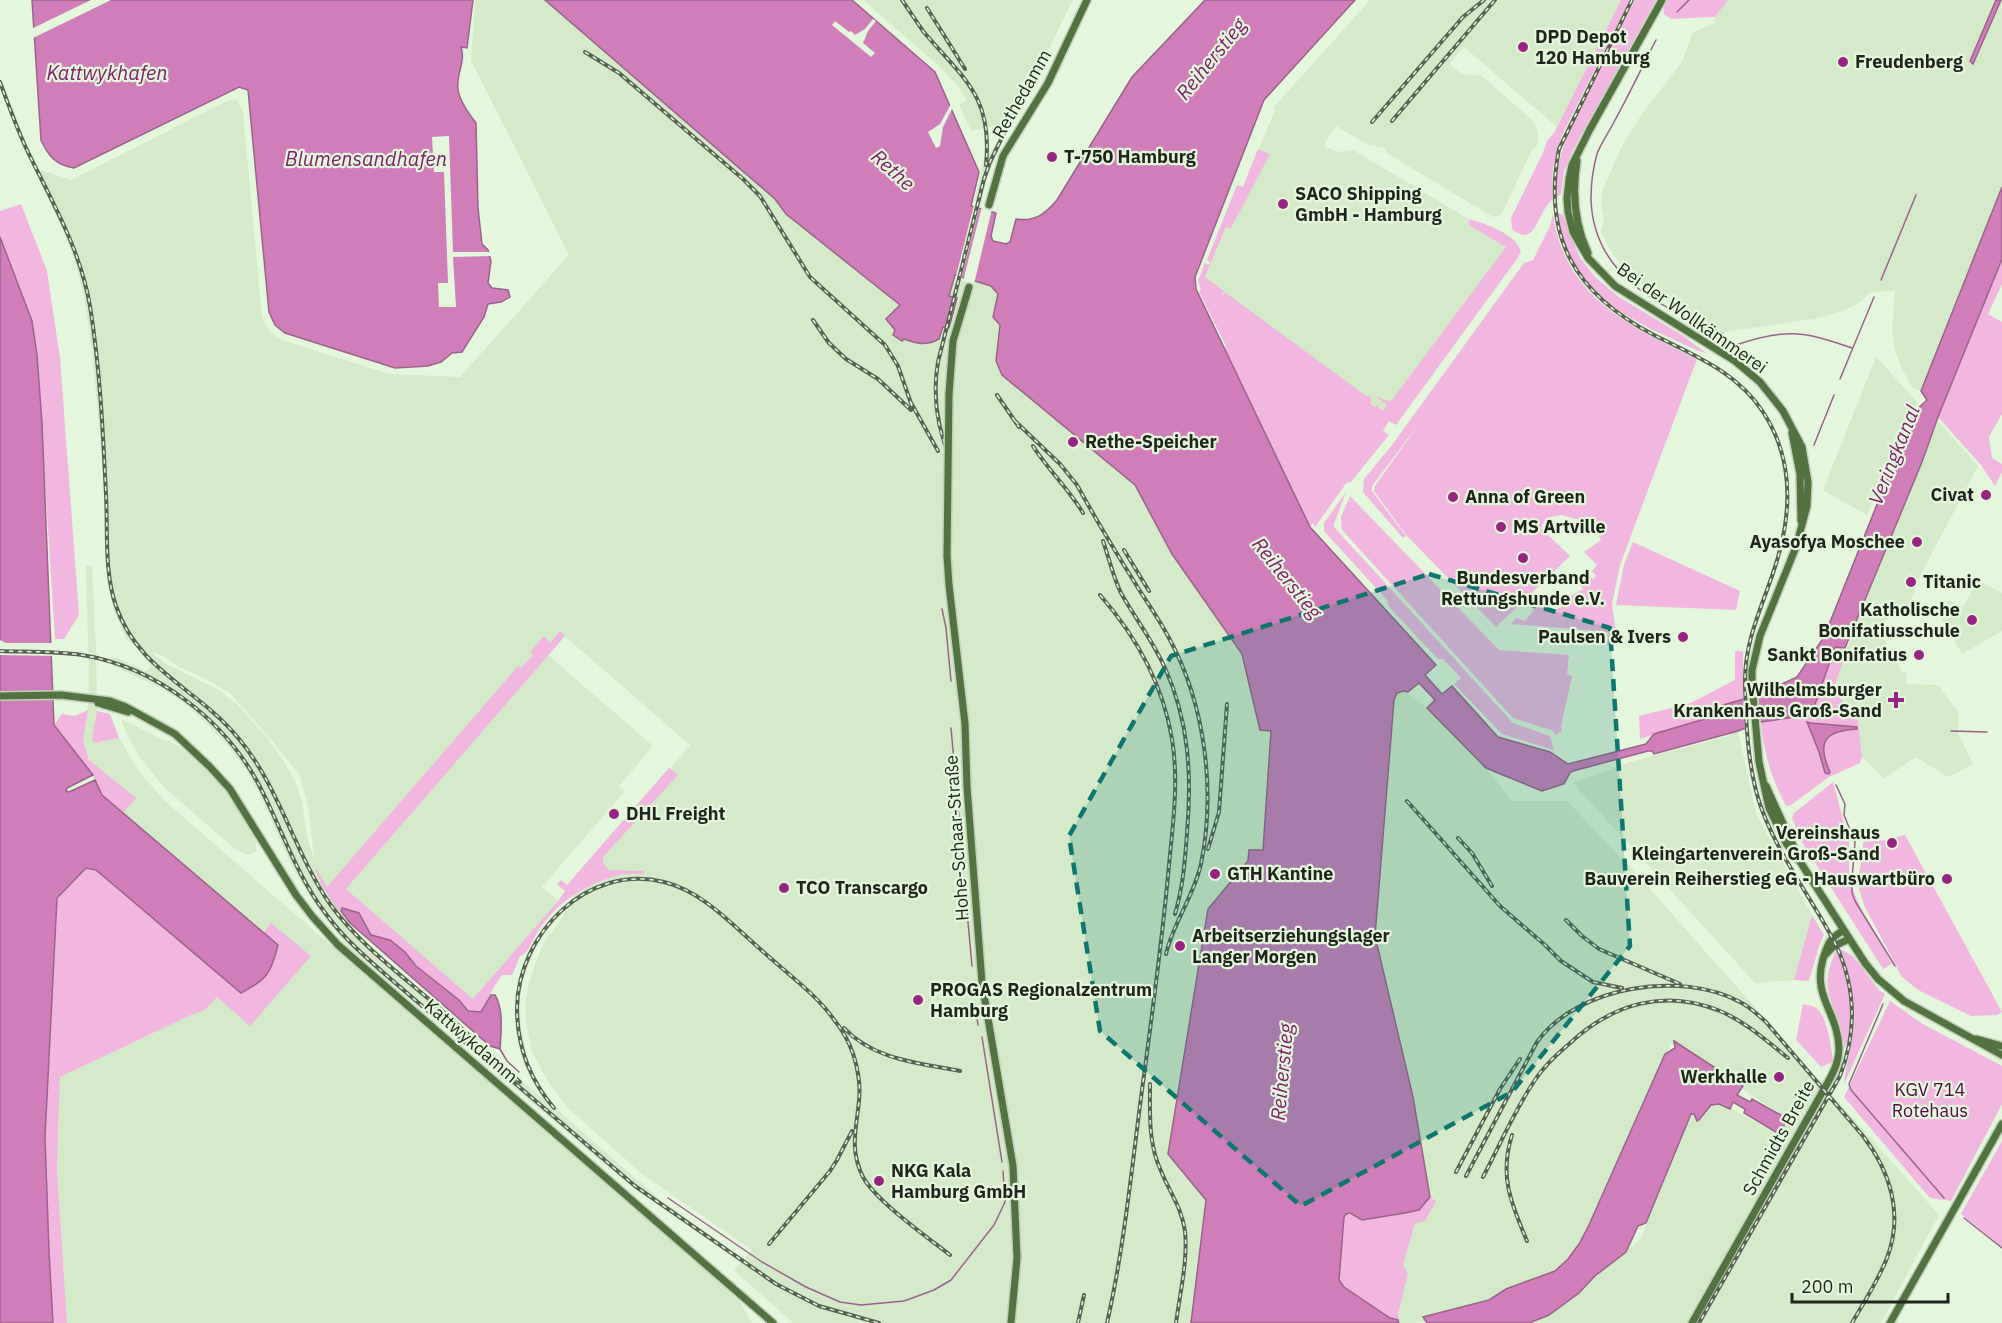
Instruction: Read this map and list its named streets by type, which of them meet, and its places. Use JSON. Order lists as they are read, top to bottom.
{
  "streets": {
    "main road": [
      "Rethedamm",
      "Bei der Wollkämmerei",
      "Hohe-Schaar-Straße",
      "Kattwykdamm",
      "Schmidts Breite"
    ]
  },
  "crossings": [
    ["Bei der Wollkämmerei", "Schmidts Breite"]
  ],
  "water": [
    "Reiherstieg",
    "Kattwykhafen",
    "Blumensandhafen",
    "Rethe",
    "Veringkanal"
  ],
  "parks": ["KGV 714 Rotehaus"],
  "places": {
    "other": [
      "DPD Depot 120 Hamburg",
      "Freudenberg",
      "T-750 Hamburg",
      "SACO Shipping GmbH - Hamburg",
      "Rethe-Speicher",
      "Civat",
      "Anna of Green",
      "MS Artville",
      "Ayasofya Moschee",
      "Bundesverband Rettungshunde e.V.",
      "Titanic",
      "Katholische Bonifatiusschule",
      "Paulsen & Ivers",
      "Sankt Bonifatius",
      "DHL Freight",
      "Vereinshaus Kleingartenverein Groß-Sand",
      "GTH Kantine",
      "Bauverein Reiherstieg eG - Hauswartbüro",
      "TCO Transcargo",
      "Arbeitserziehungslager Langer Morgen",
      "PROGAS Regionalzentrum Hamburg",
      "Werkhalle",
      "NKG Kala Hamburg GmbH"
    ],
    "health": ["Wilhelmsburger Krankenhaus Groß-Sand"]
  },
  "scale_bar": "200 m"
}
